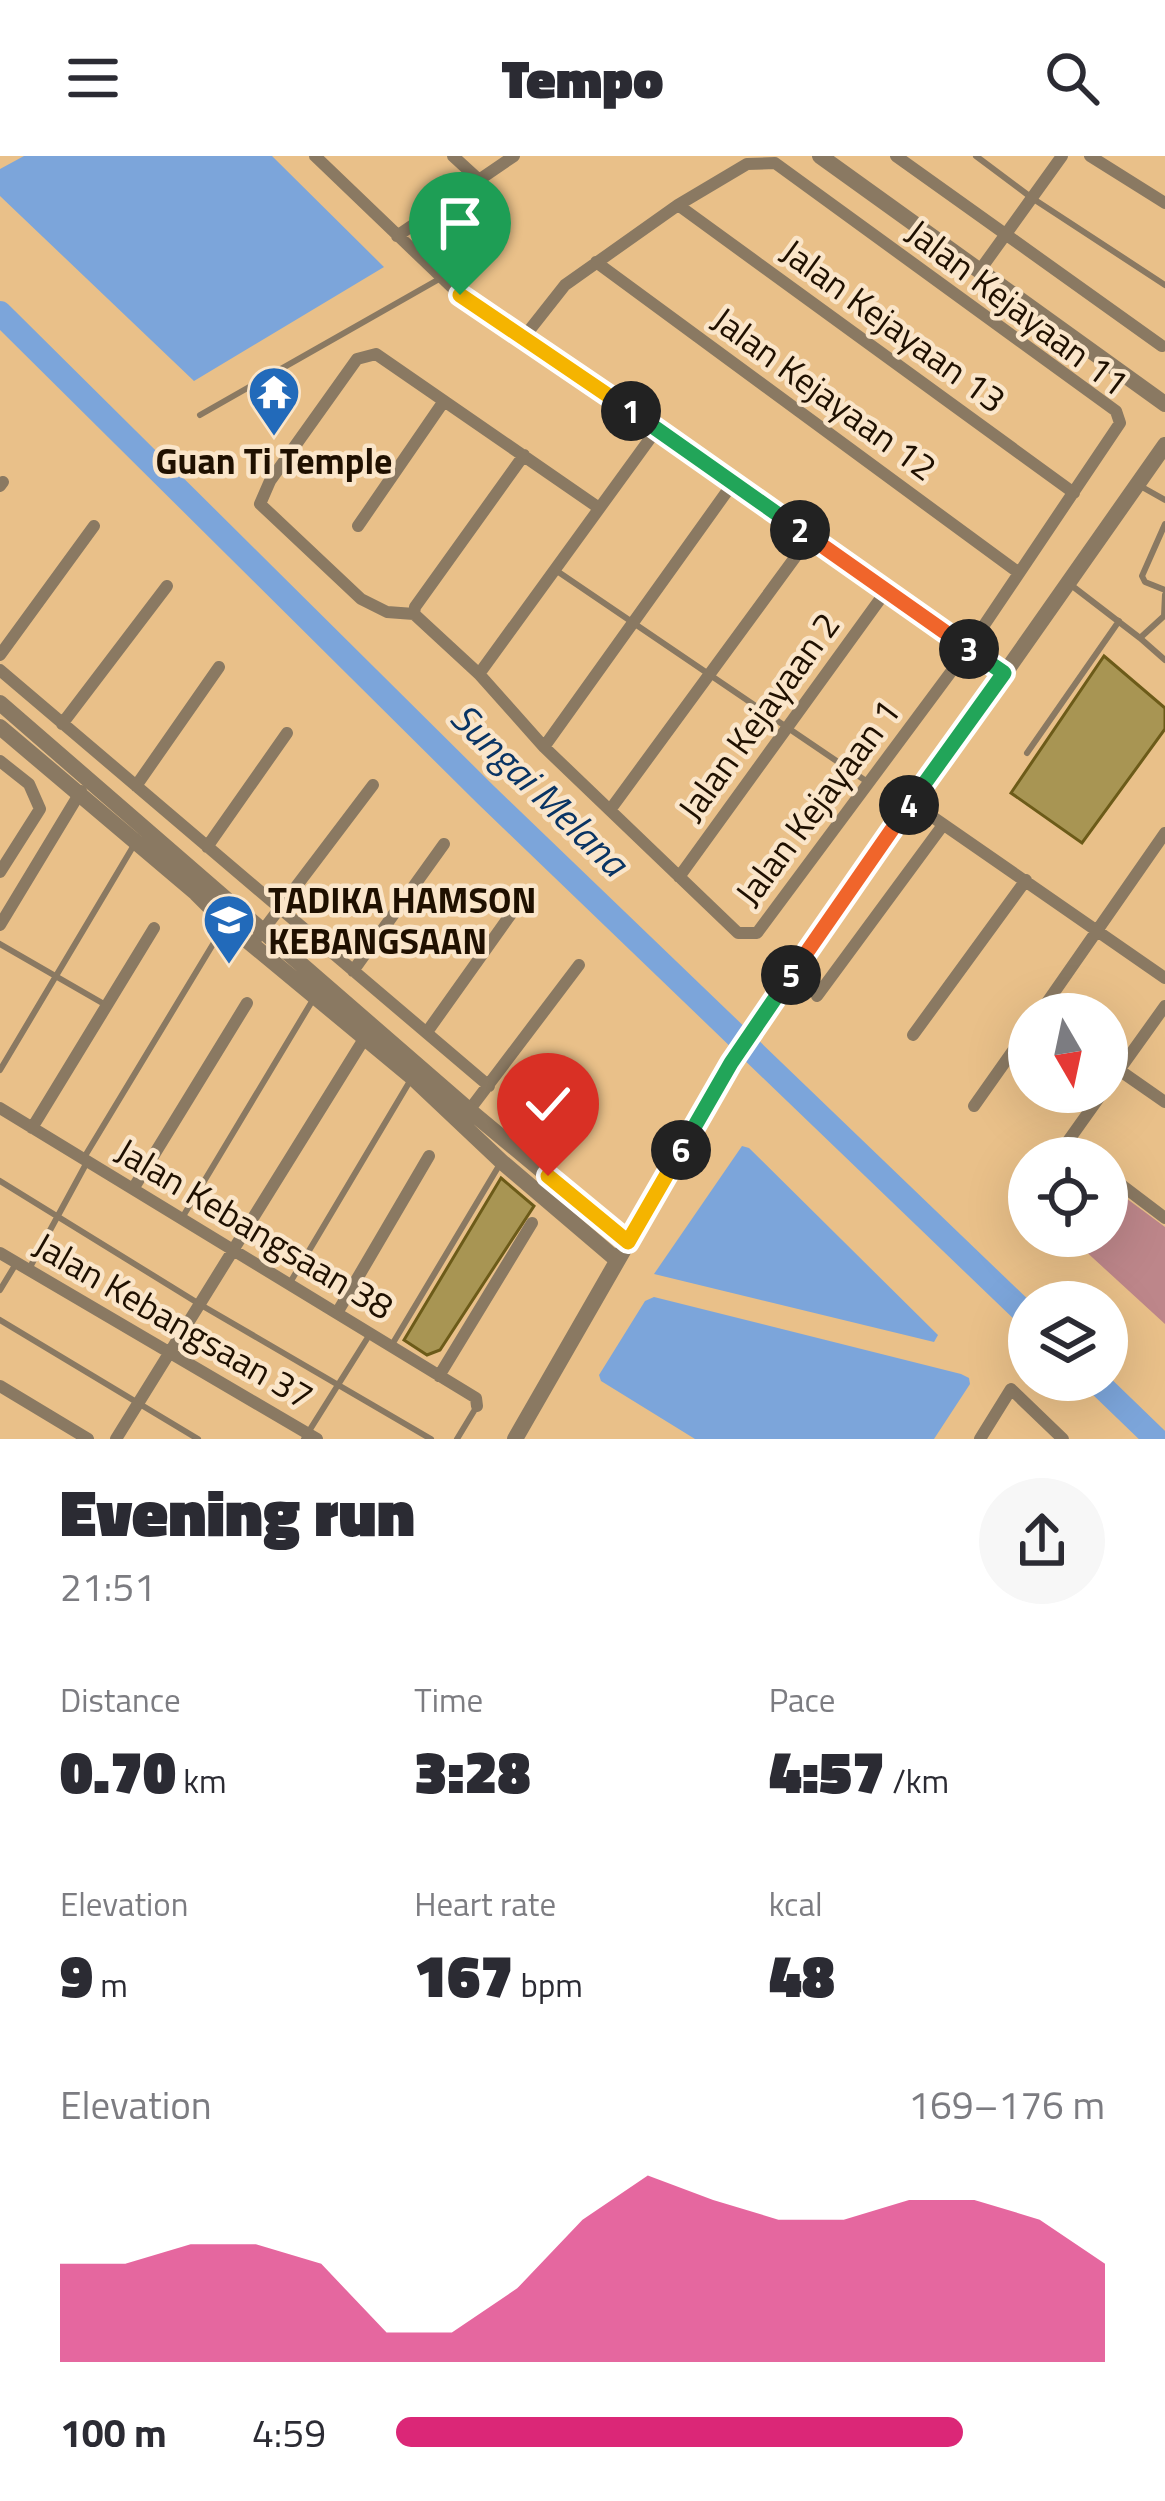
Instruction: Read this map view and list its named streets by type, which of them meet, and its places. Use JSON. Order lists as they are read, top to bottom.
{
  "streets": {
    "street": [
      "Jalan Kejayaan 11",
      "Jalan Kejayaan 13",
      "Jalan Kejayaan 12",
      "Jalan Kejayaan 2",
      "Jalan Kejayaan 1",
      "Jalan Kebangsaan 38",
      "Jalan Kebangsaan 37"
    ]
  },
  "crossings": [
    ["Jalan Kejayaan 11", "Jalan Kejayaan 13"],
    ["Jalan Kejayaan 11", "Jalan Kejayaan 12"],
    ["Jalan Kejayaan 11", "Jalan Kejayaan 1"],
    ["Jalan Kejayaan 2", "Jalan Kejayaan 1"]
  ],
  "water": ["Sungai Melana"],
  "places": {
    "temple": ["Guan Ti Temple"],
    "school or university": ["TADIKA HAMSON KEBANGSAAN"]
  },
  "north": "bottom",
  "page": {
    "header": "Tempo",
    "pins": [
      "1",
      "2",
      "3",
      "4",
      "5",
      "6"
    ],
    "heading": ["Evening run", "21:51"],
    "stats": [
      ["Distance", "0.70 km"],
      ["Time", "3:28"],
      ["Pace", "4:57 /km"],
      ["Elevation", "9 m"],
      ["Heart rate", "167 bpm"],
      ["kcal", "48"]
    ],
    "chart": ["Elevation", "169–176 m"],
    "list": [
      {
        "name": "100 m",
        "note": "4:59"
      }
    ]
  }
}
